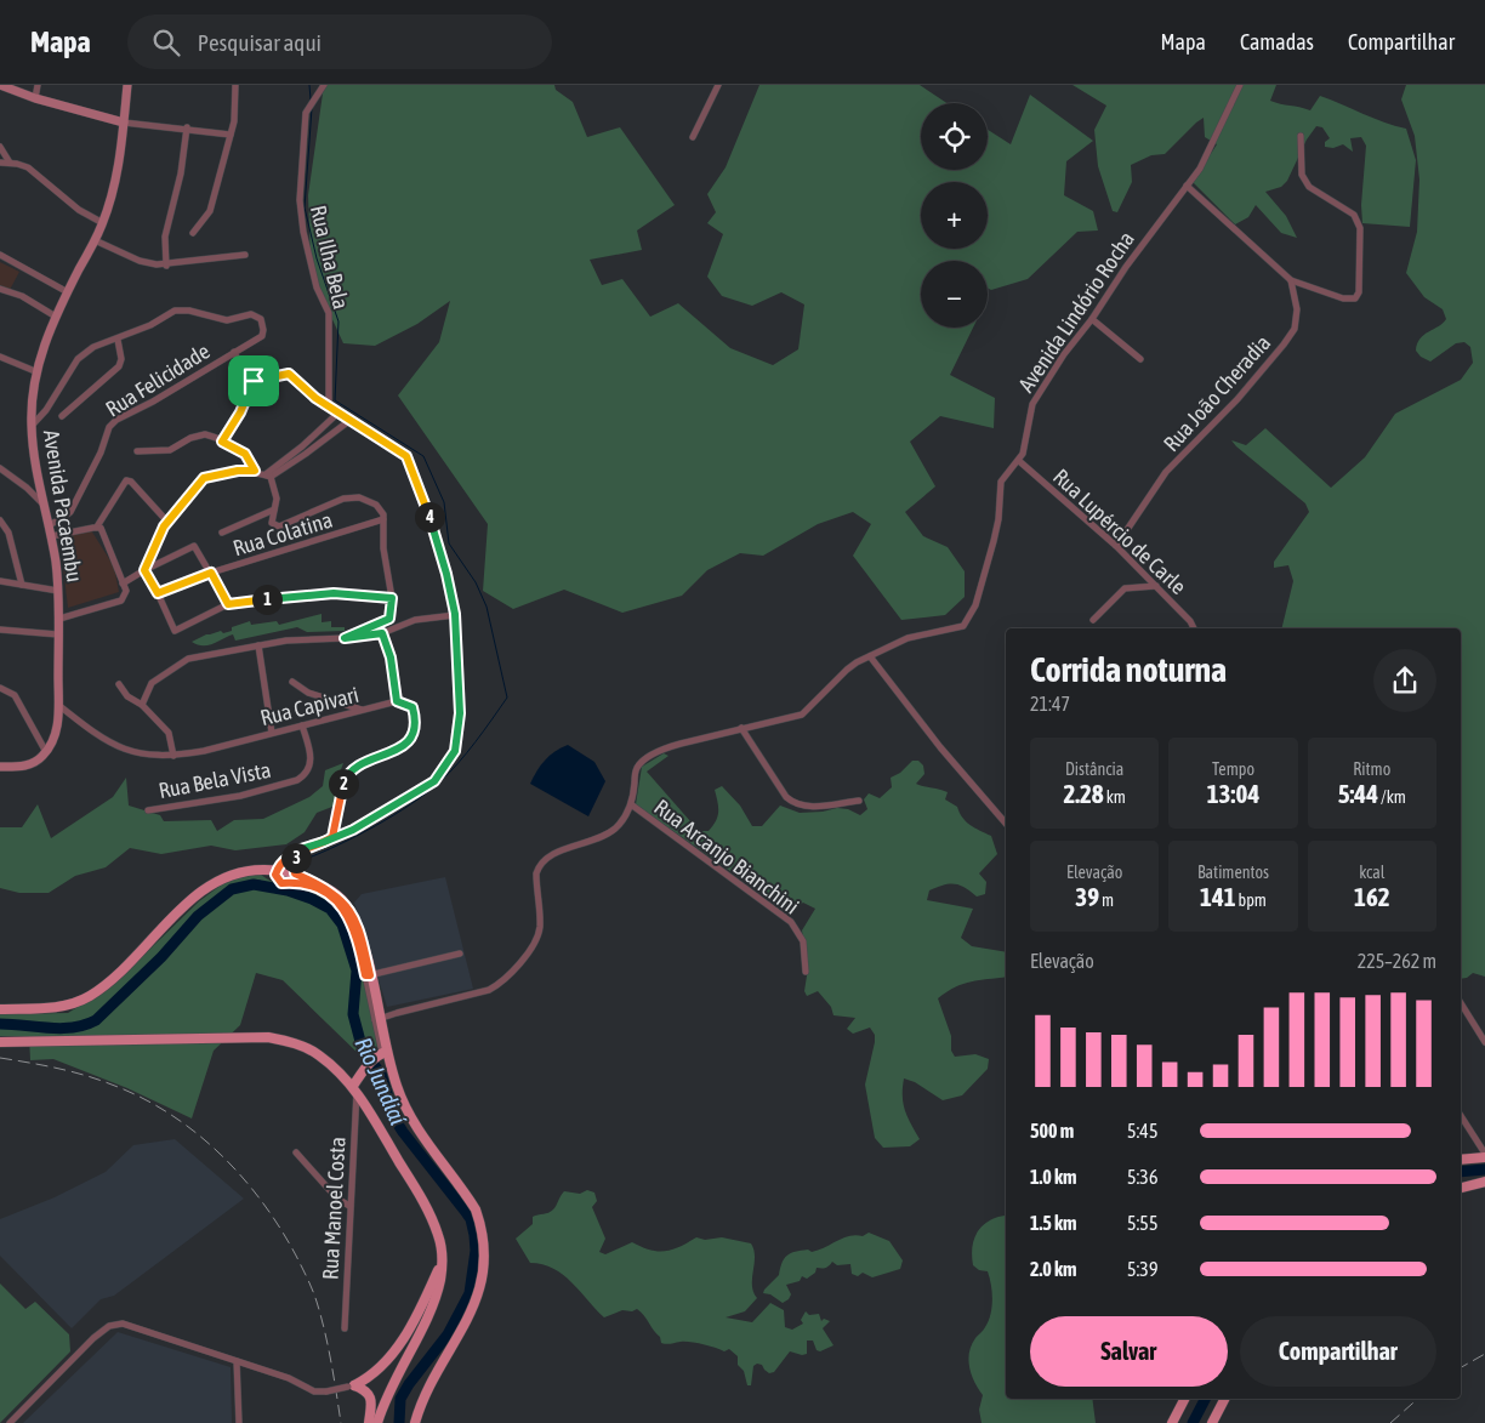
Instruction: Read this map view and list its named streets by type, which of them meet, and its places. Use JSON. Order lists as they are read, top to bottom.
{
  "streets": {
    "main road": ["Avenida Pacaembu"],
    "street": [
      "Rua Ilha Bela",
      "Avenida Lindório Rocha",
      "Rua Felicidade",
      "Rua João Cheradia",
      "Rua Lupércio de Carle",
      "Rua Colatina",
      "Rua Capivari",
      "Rua Bela Vista",
      "Rua Arcanjo Bianchini",
      "Rua Manoel Costa"
    ]
  },
  "crossings": [
    ["Avenida Lindório Rocha", "Rua Lupércio de Carle"],
    ["Avenida Lindório Rocha", "Rua Arcanjo Bianchini"],
    ["Rua Felicidade", "Avenida Pacaembu"],
    ["Rua João Cheradia", "Rua Lupércio de Carle"],
    ["Avenida Pacaembu", "Rua Capivari"],
    ["Rua Capivari", "Rua Bela Vista"]
  ],
  "water": ["Rio Jundiaí"],
  "page": {
    "header": "Mapa",
    "search": "Pesquisar aqui",
    "nav": ["Mapa", "Camadas", "Compartilhar"],
    "map_buttons": ["+", "−"],
    "pins": [
      "4",
      "1",
      "2",
      "3"
    ],
    "heading": ["Corrida noturna", "21:47"],
    "stats": [
      ["Distância", "2.28 km"],
      ["Tempo", "13:04"],
      ["Ritmo", "5:44 /km"],
      ["Elevação", "39 m"],
      ["Batimentos", "141 bpm"],
      ["kcal", "162"]
    ],
    "chart": ["Elevação", "225–262 m"],
    "list": [
      {
        "name": "500 m",
        "note": "5:45"
      },
      {
        "name": "1.0 km",
        "note": "5:36"
      },
      {
        "name": "1.5 km",
        "note": "5:55"
      },
      {
        "name": "2.0 km",
        "note": "5:39"
      }
    ],
    "buttons": ["Salvar", "Compartilhar"]
  }
}
